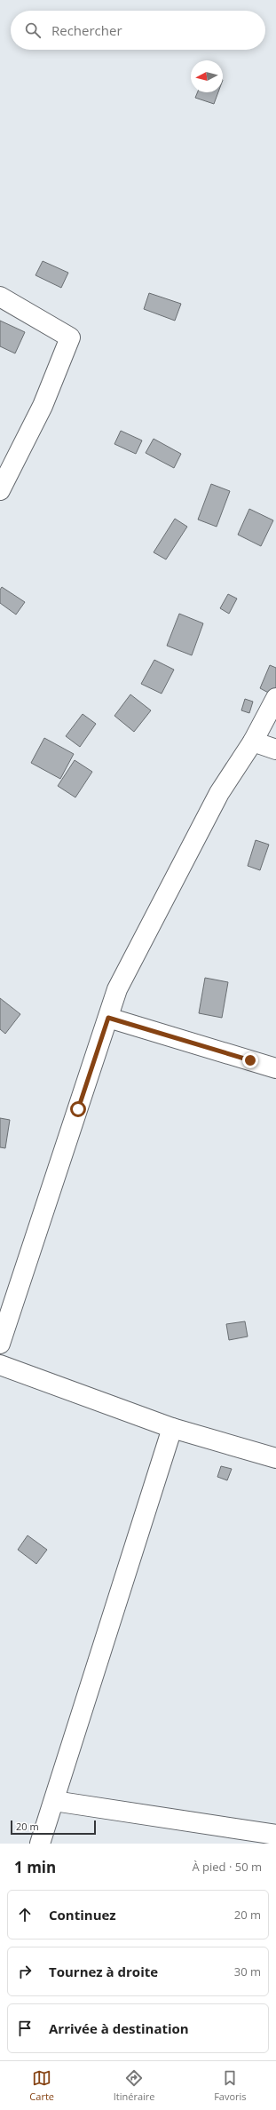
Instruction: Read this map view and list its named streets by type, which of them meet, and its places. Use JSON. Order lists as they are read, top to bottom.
{
  "scale_bar": "20 m",
  "north": "left",
  "page": {
    "search": "Rechercher",
    "scale": "20 m",
    "heading": ["1 min", "À pied · 50 m"],
    "list": [
      ["Continuez", "20 m"],
      ["Tournez à droite", "30 m"],
      "Arrivée à destination"
    ],
    "nav": ["Carte", "Itinéraire", "Favoris"]
  }
}
